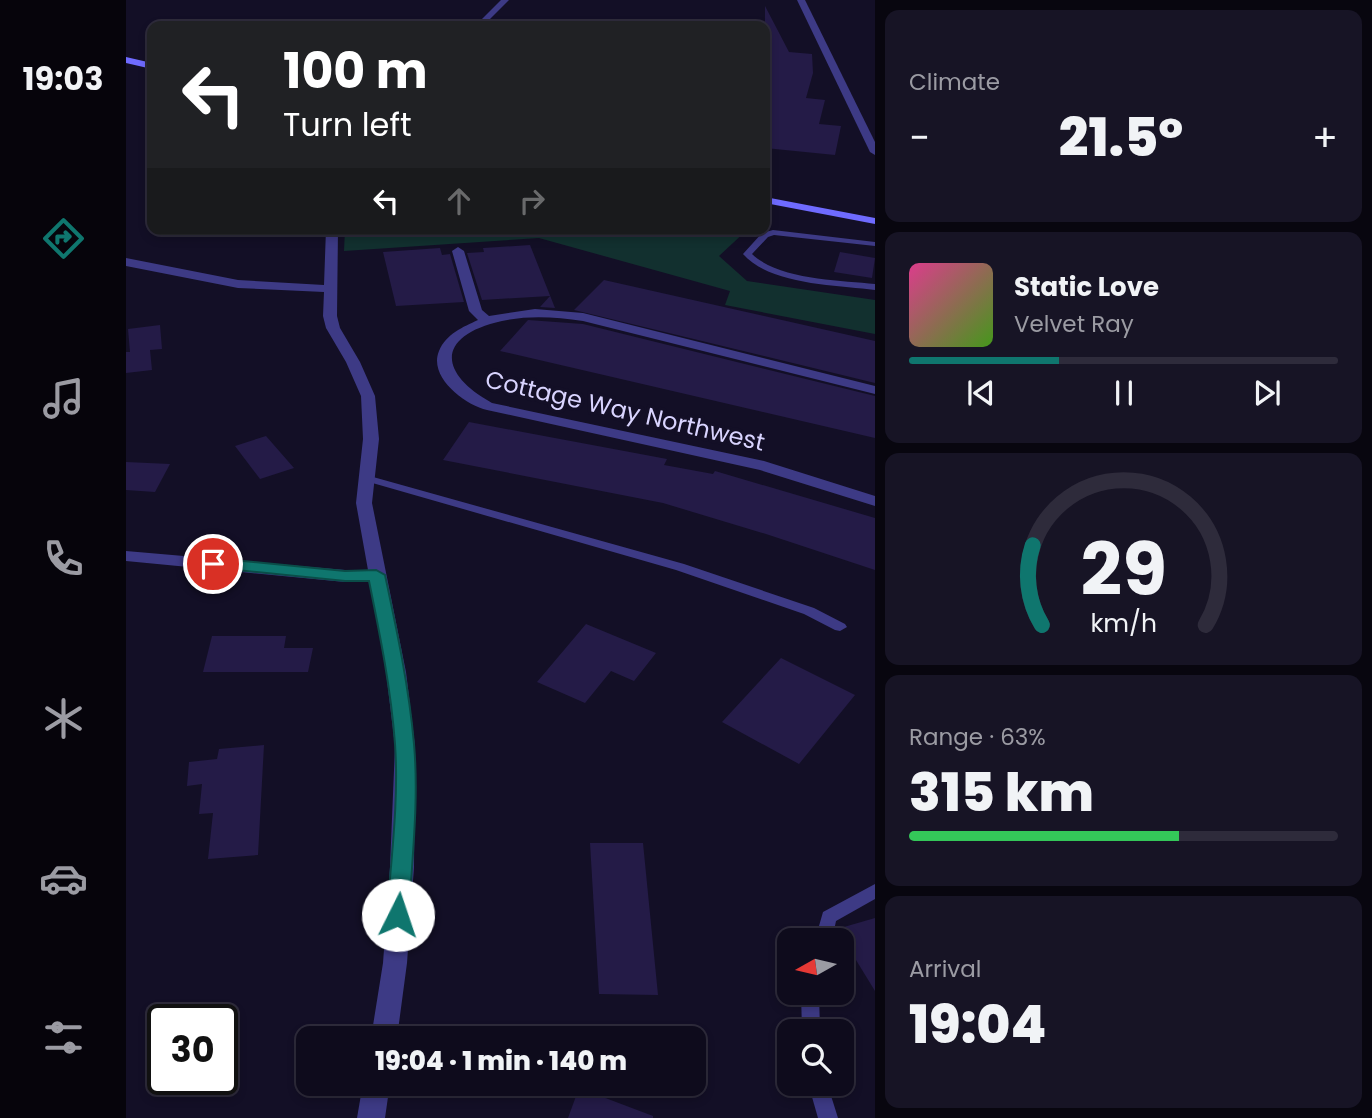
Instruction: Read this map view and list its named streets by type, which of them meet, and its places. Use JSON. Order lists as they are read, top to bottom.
{
  "streets": {
    "street": ["Cottage Way Northwest"]
  },
  "north": "left",
  "page": {
    "tabs": "19:03",
    "tile": [
      "Climate",
      ["Range · 63%", "315 km"],
      ["Arrival", "19:04"]
    ],
    "turn": ["100 m", "Turn left"],
    "heat": ["−", "21.5°", "+"],
    "song": ["Static Love", "Velvet Ray"],
    "limit": "30",
    "trip": "19:04 · 1 min · 140 m",
    "gauge": ["29", "km/h"]
  }
}
